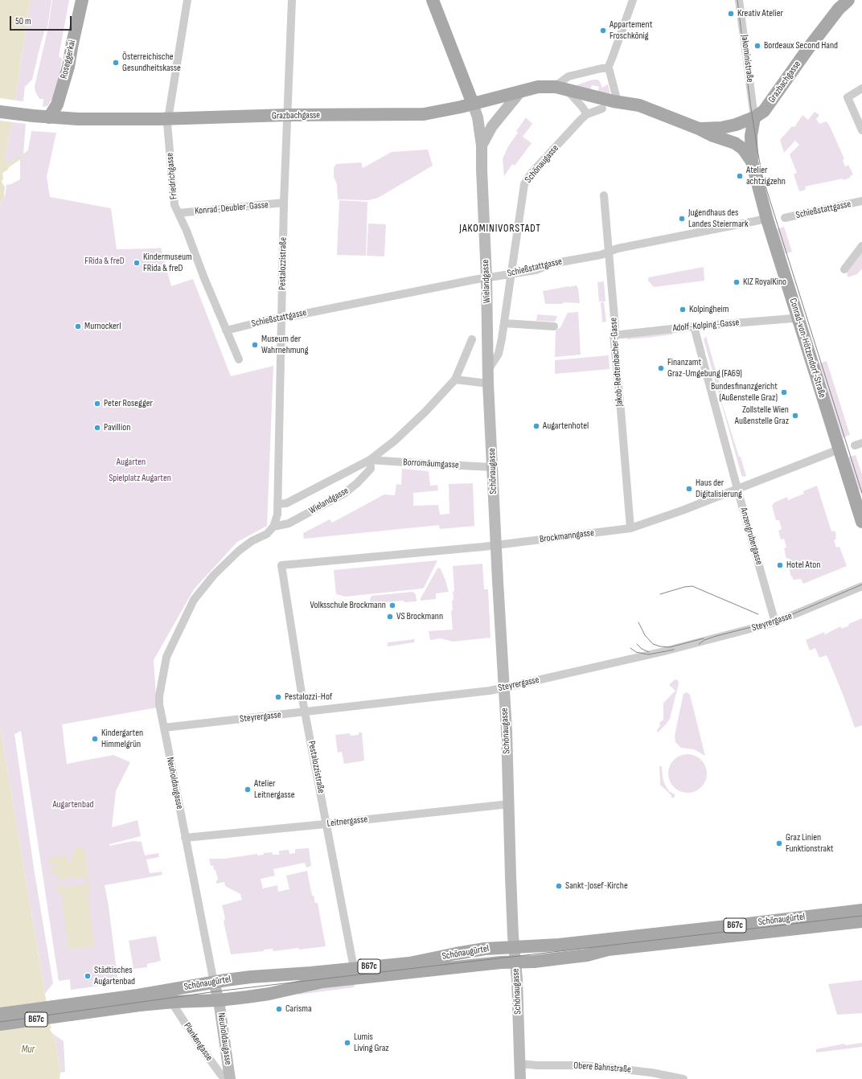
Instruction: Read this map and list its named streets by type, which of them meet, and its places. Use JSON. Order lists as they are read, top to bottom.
{
  "streets": {
    "main road": [
      "Roseggerkai",
      "Grazbachgasse",
      "Schönaugasse",
      "Wielandgasse",
      "Conrad-von-Hötzendorf-Straße",
      "Neuholdaugasse",
      "Schönaugürtel",
      "B67c"
    ],
    "street": [
      "Jakoministraße",
      "Friedrichgasse",
      "Konrad-Deubler-Gasse",
      "Schießstattgasse",
      "Pestalozzistraße",
      "Adolf-Kolping-Gasse",
      "Jakob-Redtenbacher-Gasse",
      "Borromäumgasse",
      "Brockmanngasse",
      "Anzengrubergasse",
      "Steyrergasse",
      "Leitnergasse",
      "Plankengasse",
      "Obere Bahnstraße"
    ]
  },
  "crossings": [
    ["Jakoministraße", "Grazbachgasse"],
    ["Jakoministraße", "Conrad-von-Hötzendorf-Straße"],
    ["Roseggerkai", "Grazbachgasse"],
    ["Grazbachgasse", "Friedrichgasse"],
    ["Grazbachgasse", "Pestalozzistraße"],
    ["Grazbachgasse", "Wielandgasse"],
    ["Grazbachgasse", "Conrad-von-Hötzendorf-Straße"],
    ["Schönaugasse", "Schießstattgasse"],
    ["Schönaugasse", "Wielandgasse"],
    ["Schönaugasse", "Borromäumgasse"],
    ["Schönaugasse", "Brockmanngasse"],
    ["Schönaugasse", "Steyrergasse"],
    ["Schönaugasse", "Leitnergasse"],
    ["Schönaugasse", "Schönaugürtel"],
    ["Schönaugasse", "Obere Bahnstraße"],
    ["Friedrichgasse", "Konrad-Deubler-Gasse"],
    ["Friedrichgasse", "Schießstattgasse"],
    ["Konrad-Deubler-Gasse", "Pestalozzistraße"],
    ["Schießstattgasse", "Pestalozzistraße"],
    ["Schießstattgasse", "Wielandgasse"],
    ["Schießstattgasse", "Conrad-von-Hötzendorf-Straße"],
    ["Schießstattgasse", "Jakob-Redtenbacher-Gasse"],
    ["Pestalozzistraße", "Wielandgasse"],
    ["Pestalozzistraße", "Brockmanngasse"],
    ["Pestalozzistraße", "Steyrergasse"],
    ["Pestalozzistraße", "Neuholdaugasse"],
    ["Pestalozzistraße", "Leitnergasse"],
    ["Pestalozzistraße", "Schönaugürtel"],
    ["Wielandgasse", "Borromäumgasse"],
    ["Wielandgasse", "Neuholdaugasse"],
    ["Adolf-Kolping-Gasse", "Conrad-von-Hötzendorf-Straße"],
    ["Adolf-Kolping-Gasse", "Jakob-Redtenbacher-Gasse"],
    ["Adolf-Kolping-Gasse", "Anzengrubergasse"],
    ["Conrad-von-Hötzendorf-Straße", "Brockmanngasse"],
    ["Jakob-Redtenbacher-Gasse", "Brockmanngasse"],
    ["Brockmanngasse", "Anzengrubergasse"],
    ["Anzengrubergasse", "Steyrergasse"],
    ["Steyrergasse", "Neuholdaugasse"],
    ["Neuholdaugasse", "Leitnergasse"],
    ["Neuholdaugasse", "Schönaugürtel"],
    ["Neuholdaugasse", "Plankengasse"],
    ["Schönaugürtel", "B67c"],
    ["Schönaugürtel", "Plankengasse"]
  ],
  "districts": ["JAKOMINIVORSTADT"],
  "water": ["Mur"],
  "parks": [
    "FRida & freD",
    "Augarten",
    "Spielplatz Augarten",
    "Augartenbad"
  ],
  "places": [
    "Kreativ Atelier",
    "Appartement Froschkönig",
    "Bordeaux Second Hand",
    "Österreichische Gesundheitskasse",
    "Atelier achtzigzehn",
    "Jugendhaus des Landes Steiermark",
    "Kindermuseum FRida & freD",
    "KIZ RoyalKino",
    "Kolpingheim",
    "Murnockerl",
    "Museum der Wahrnehmung",
    "Finanzamt Graz-Umgebung (FA69)",
    "Bundesfinanzgericht (Außenstelle Graz)",
    "Peter Rosegger",
    "Zollstelle Wien Außenstelle Graz",
    "Augartenhotel",
    "Pavillion",
    "Haus der Digitalisierung",
    "Hotel Aton",
    "Volksschule Brockmann",
    "VS Brockmann",
    "Pestalozzi-Hof",
    "Kindergarten Himmelgrün",
    "Atelier Leitnergasse",
    "Graz Linien Funktionstrakt",
    "Sankt-Josef-Kirche",
    "Städtisches Augartenbad",
    "Carisma",
    "Lumis Living Graz"
  ],
  "scale_bar": "50 m"
}
